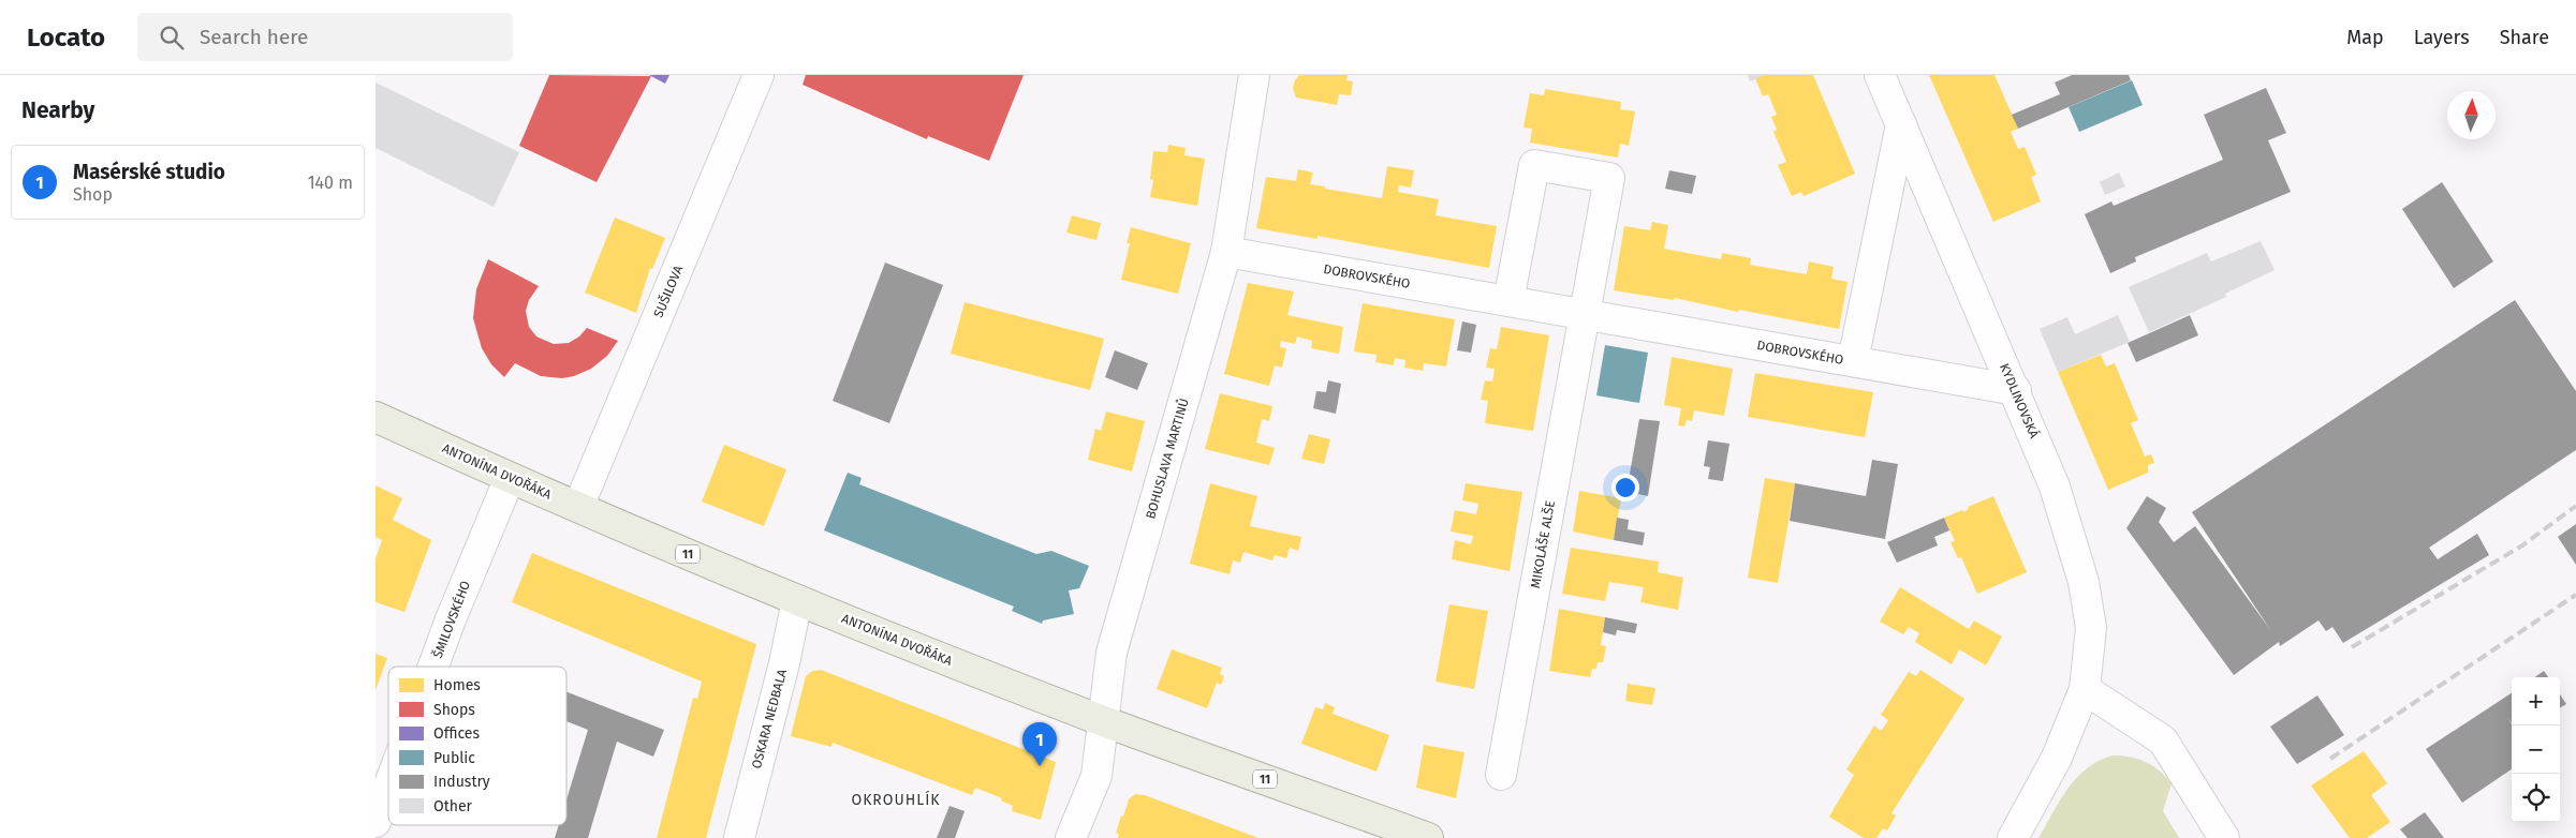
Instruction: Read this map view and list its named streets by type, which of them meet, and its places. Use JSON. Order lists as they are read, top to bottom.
{
  "streets": {
    "main road": ["ANTONÍNA DVOŘÁKA", "11"],
    "street": [
      "DOBROVSKÉHO",
      "SUŠILOVA",
      "KYDLINOVSKÁ",
      "BOHUSLAVA MARTINŮ",
      "MIKOLÁŠE ALŠE",
      "ŠMILOVSKÉHO",
      "OSKARA NEDBALA"
    ]
  },
  "crossings": [
    ["DOBROVSKÉHO", "KYDLINOVSKÁ"],
    ["DOBROVSKÉHO", "BOHUSLAVA MARTINŮ"],
    ["DOBROVSKÉHO", "MIKOLÁŠE ALŠE"],
    ["SUŠILOVA", "ANTONÍNA DVOŘÁKA"],
    ["BOHUSLAVA MARTINŮ", "ANTONÍNA DVOŘÁKA"],
    ["ANTONÍNA DVOŘÁKA", "ŠMILOVSKÉHO"],
    ["ANTONÍNA DVOŘÁKA", "OSKARA NEDBALA"]
  ],
  "districts": ["OKROUHLÍK"],
  "legend": [
    "Homes",
    "Shops",
    "Offices",
    "Public",
    "Industry",
    "Other"
  ],
  "north": "top",
  "page": {
    "header": "Locato",
    "search": "Search here",
    "nav": ["Map", "Layers", "Share"],
    "heading": "Nearby",
    "list": [
      {
        "mark": "1",
        "name": "Masérské studio",
        "note": "Shop",
        "value": "140 m"
      }
    ],
    "map_buttons": ["+", "−"],
    "pins": "1"
  }
}
